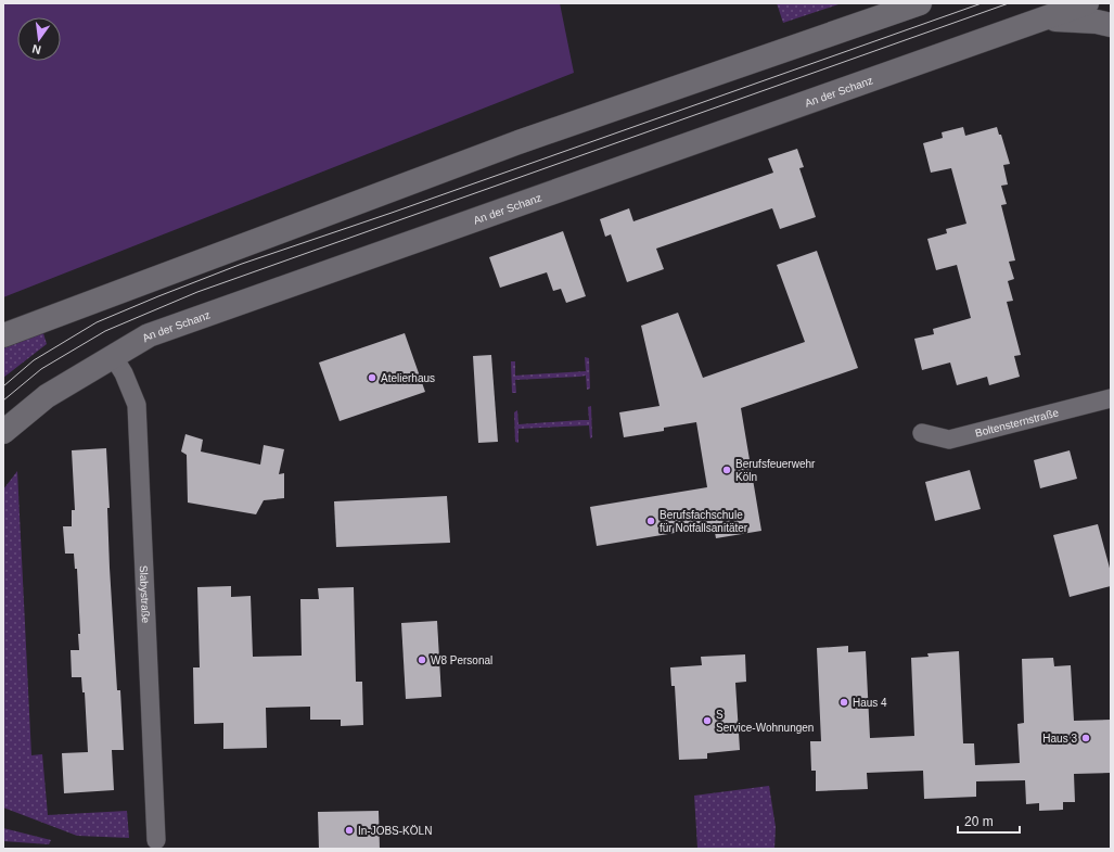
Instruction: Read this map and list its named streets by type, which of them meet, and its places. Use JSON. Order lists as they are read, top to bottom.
{
  "streets": {
    "main road": ["An der Schanz"],
    "street": ["Boltensternstraße", "Slabystraße"]
  },
  "crossings": [
    ["An der Schanz", "Slabystraße"]
  ],
  "places": [
    "Atelierhaus",
    "Berufsfeuerwehr Köln",
    "Berufsfachschule für Notfallsanitäter",
    "W8 Personal",
    "Haus 4",
    "S Service-Wohnungen",
    "Haus 3",
    "In-JOBS-KÖLN"
  ],
  "scale_bar": "20 m",
  "north": "bottom"
}
